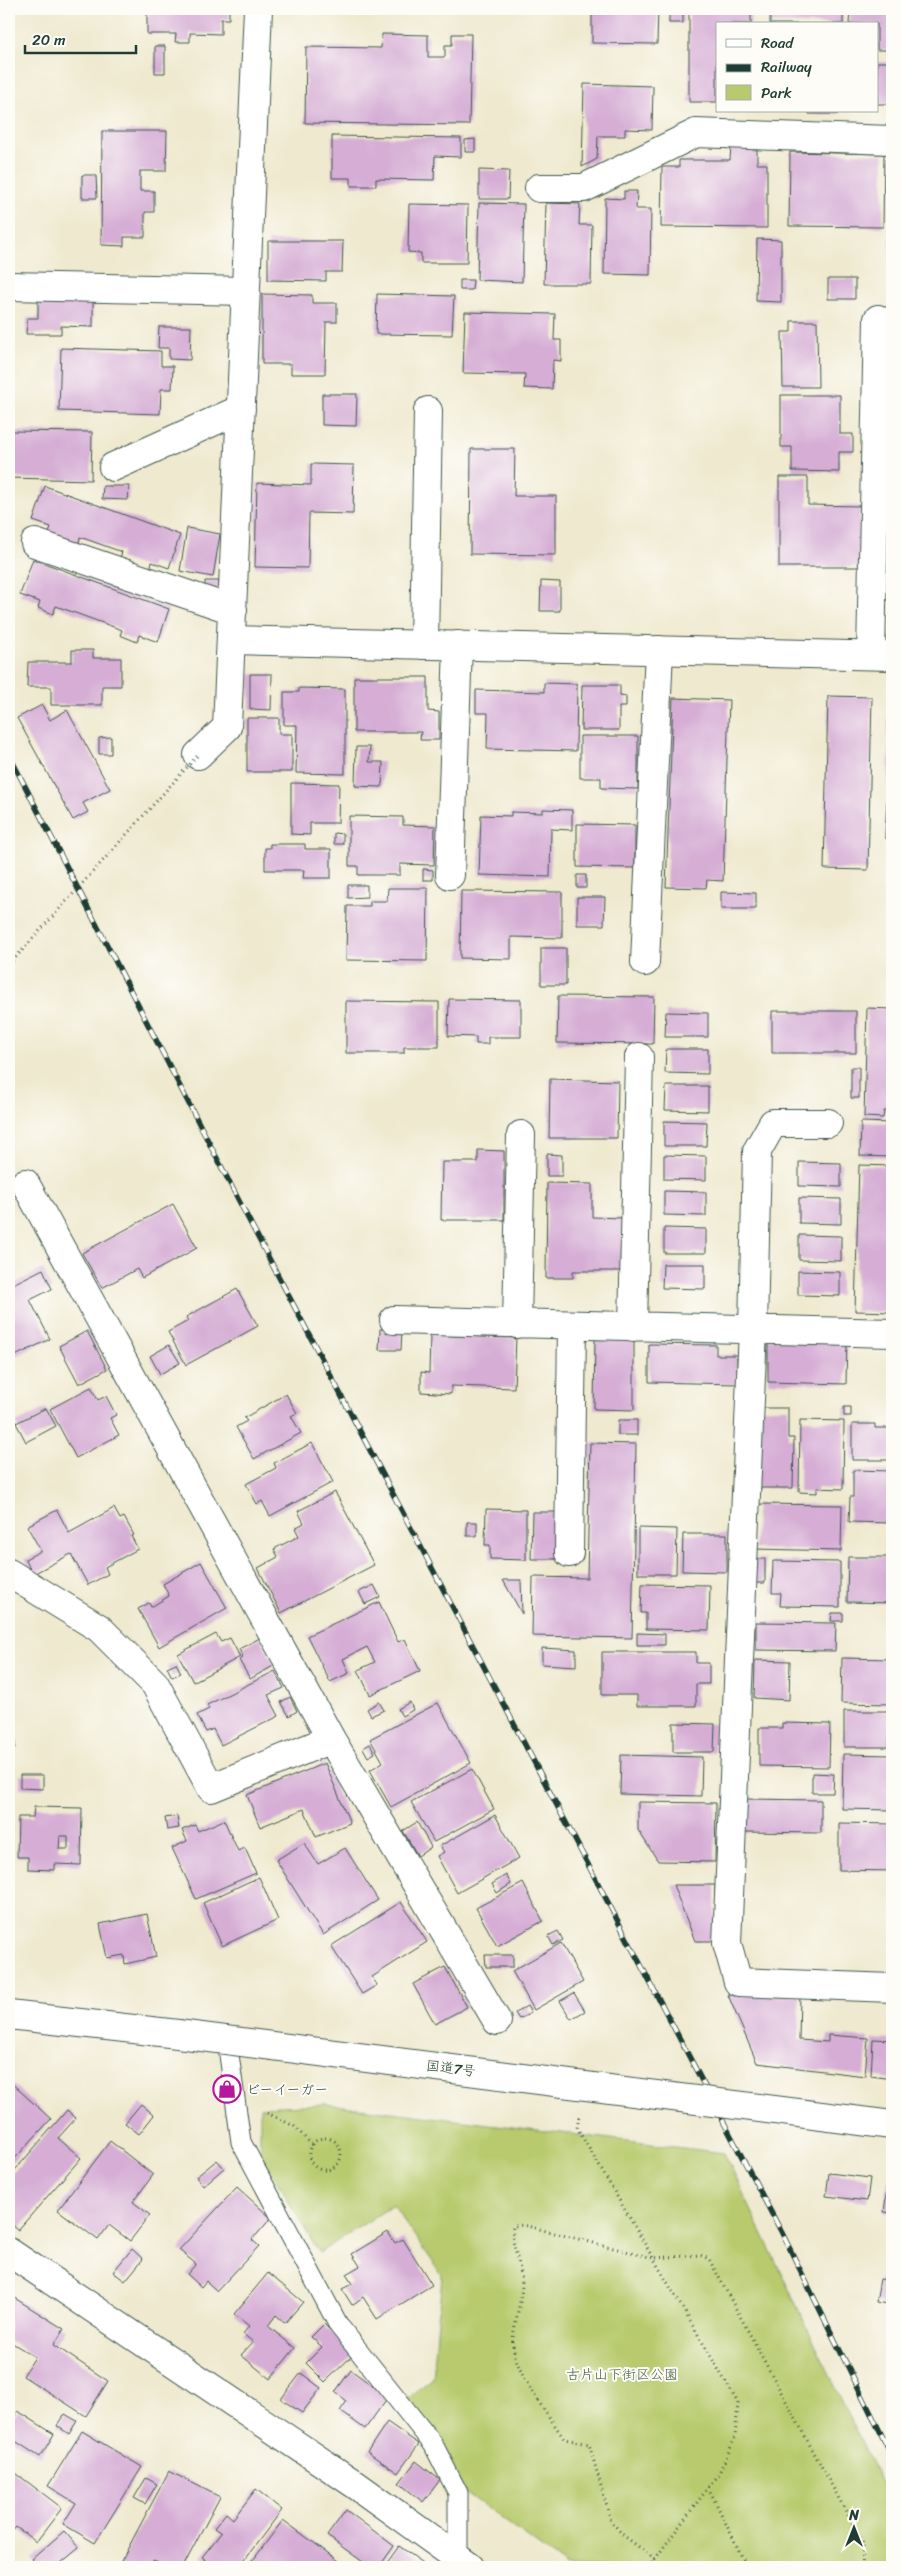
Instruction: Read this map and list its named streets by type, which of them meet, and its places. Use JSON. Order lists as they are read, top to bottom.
{
  "streets": {
    "main road": ["国道7号"]
  },
  "parks": ["古片山下街区公園"],
  "places": {
    "shop": ["ビーイーガー"]
  },
  "legend": ["Road", "Railway", "Park"],
  "scale_bar": "20 m",
  "north": "top"
}
